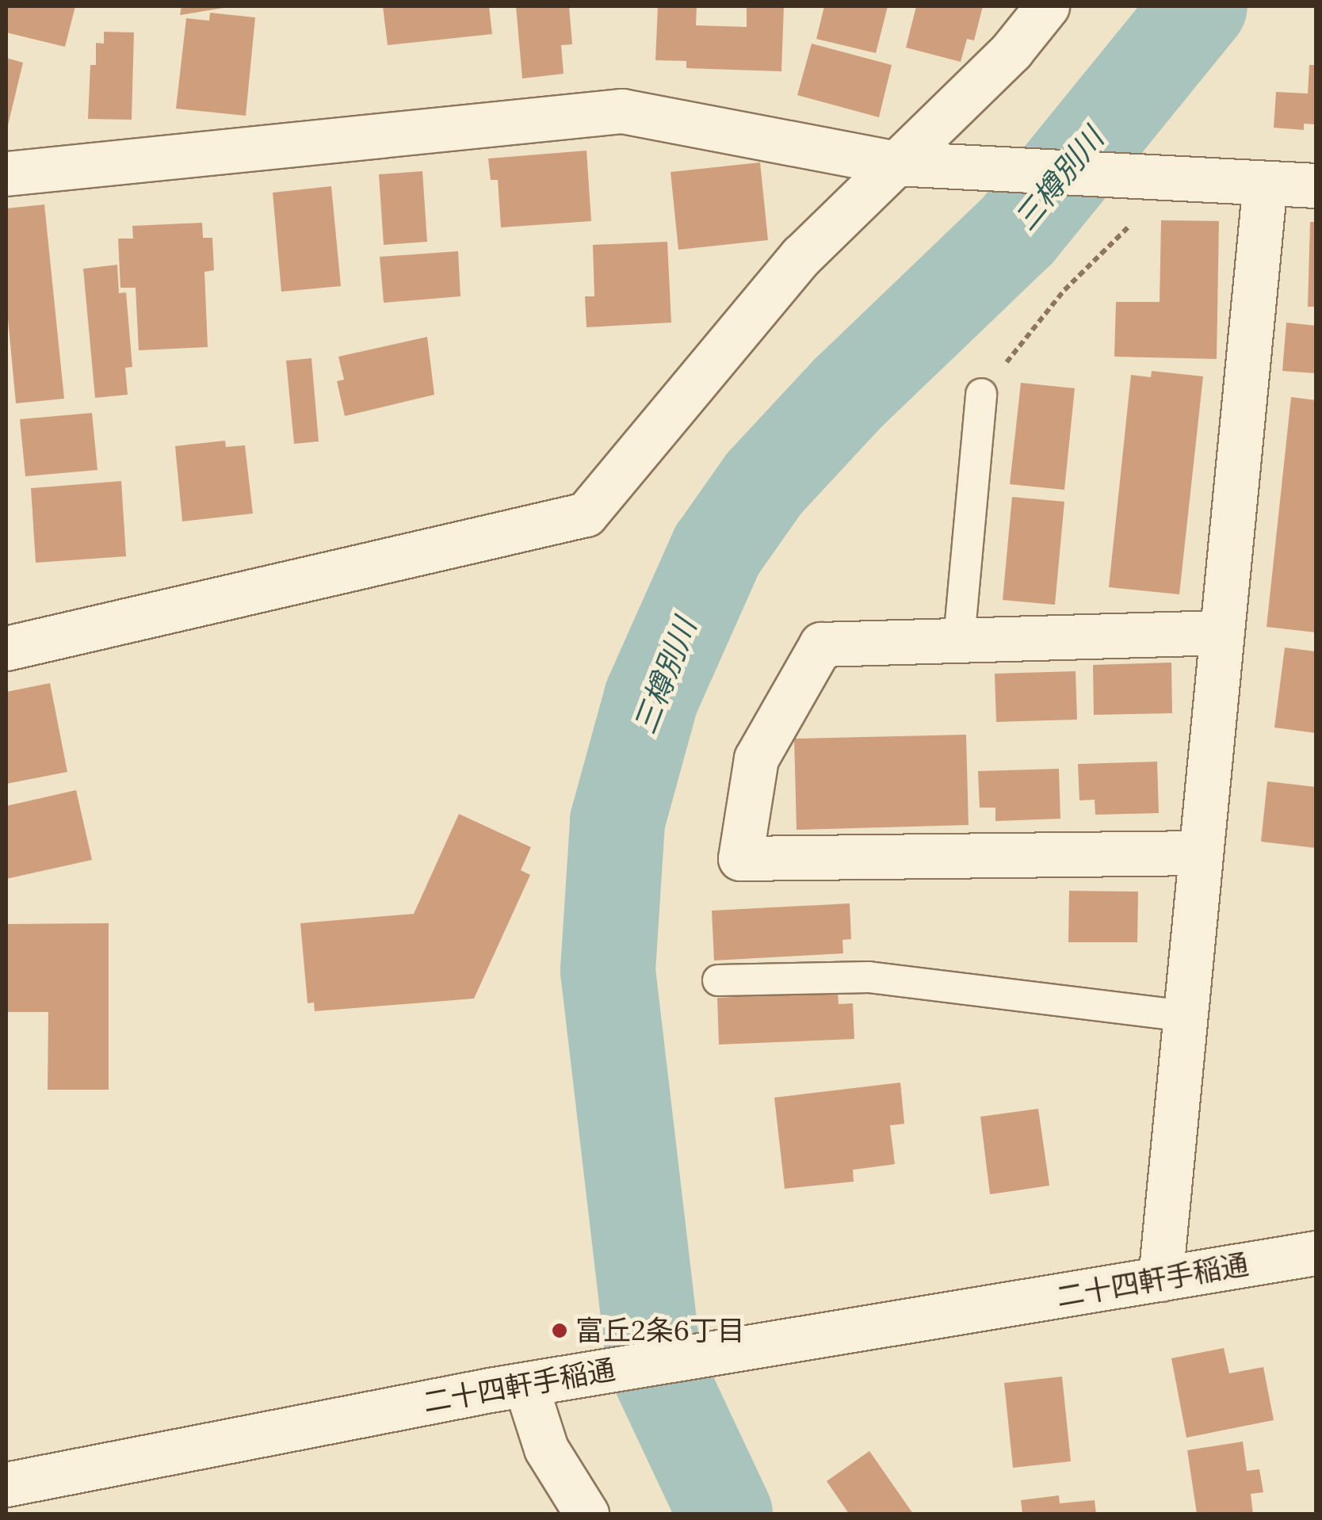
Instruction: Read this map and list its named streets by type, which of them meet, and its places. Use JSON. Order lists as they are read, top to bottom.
{
  "streets": {
    "street": ["二十四軒手稲通"]
  },
  "water": ["三樽別川"],
  "places": ["富丘2条6丁目"]
}
